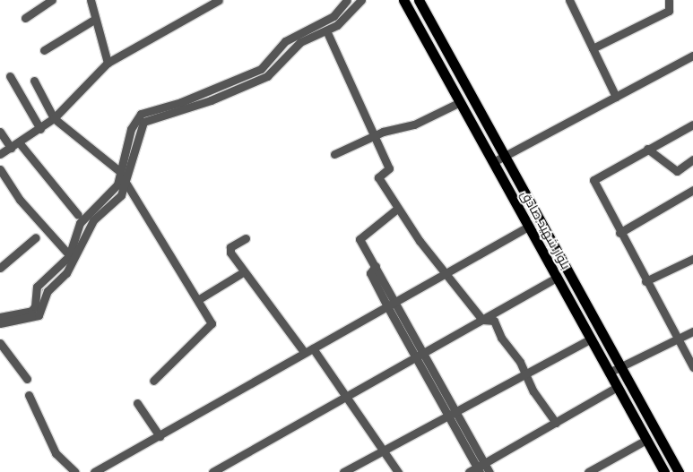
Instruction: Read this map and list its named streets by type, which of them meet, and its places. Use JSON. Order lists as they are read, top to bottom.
{
  "streets": {
    "main road": ["بلوار شهید صادق"]
  }
}
